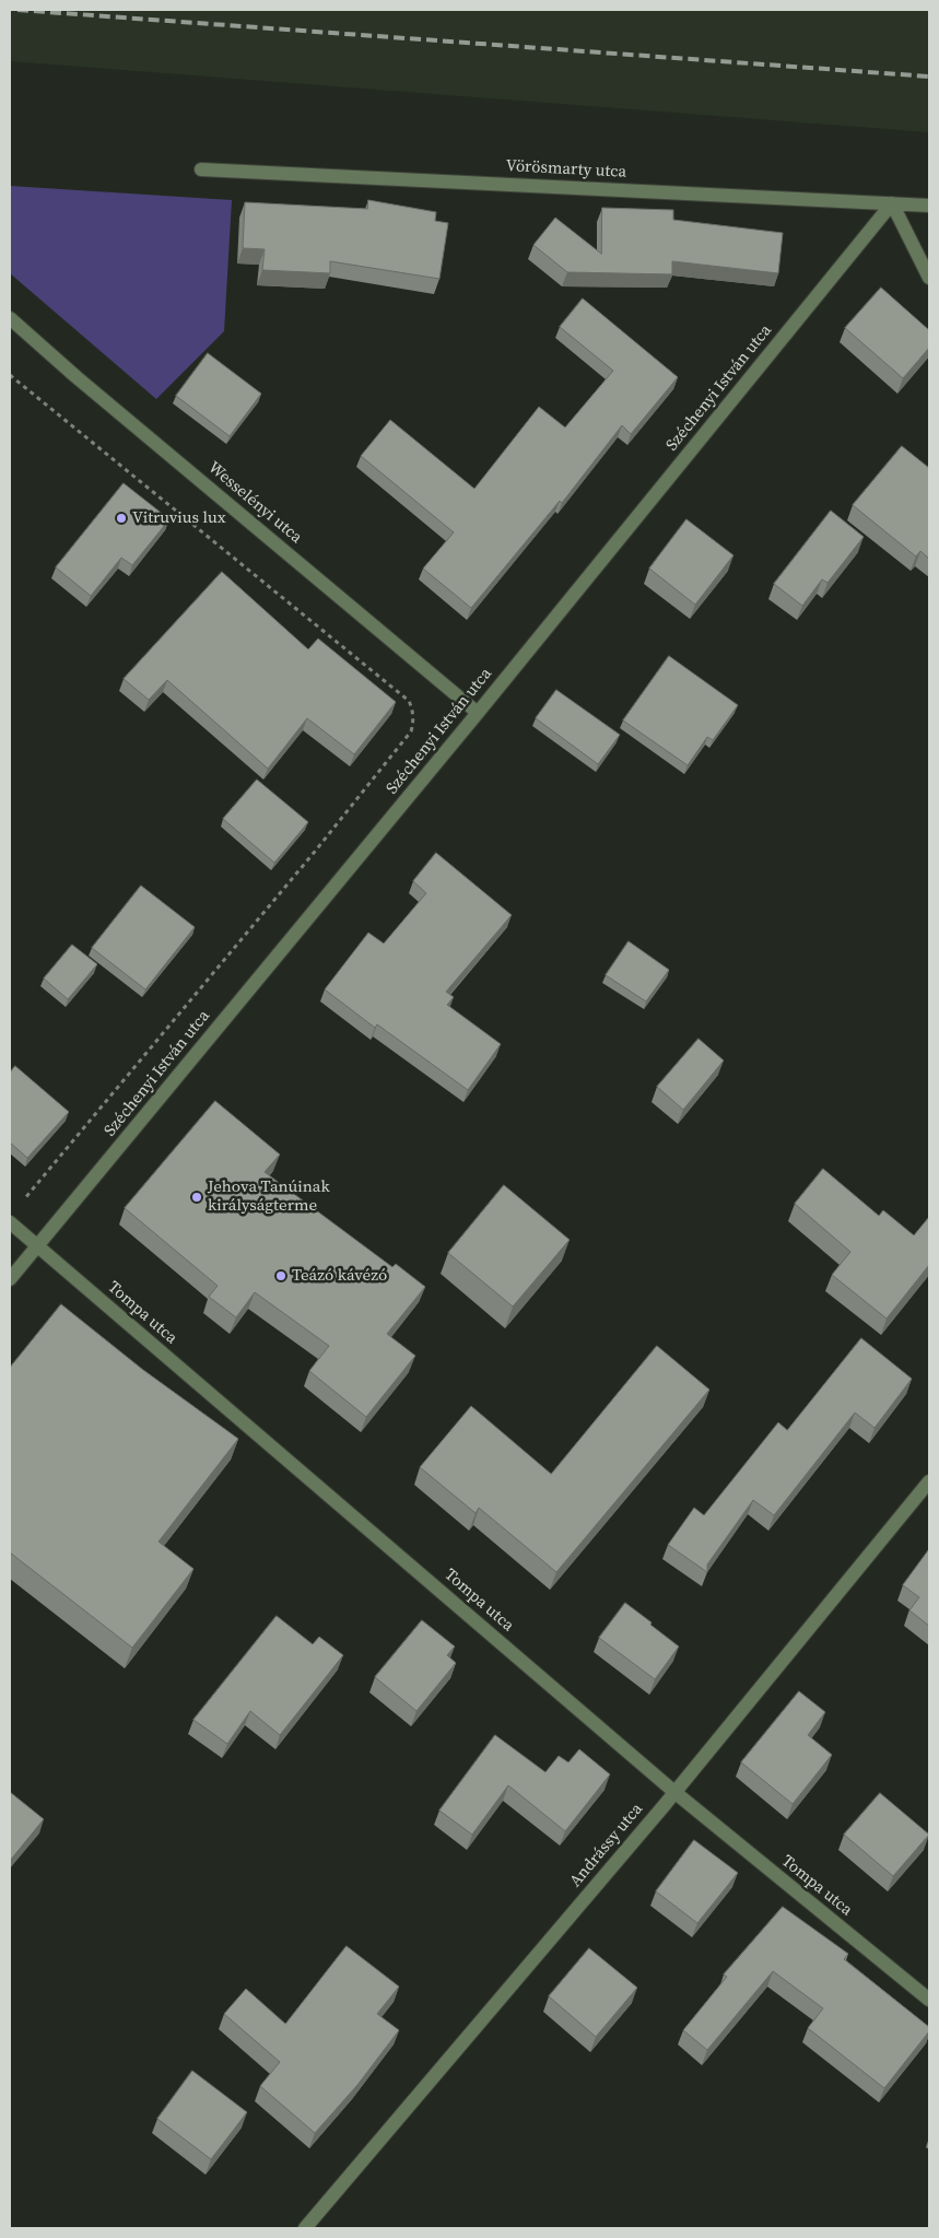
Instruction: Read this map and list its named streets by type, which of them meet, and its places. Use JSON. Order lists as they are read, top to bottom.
{
  "streets": {
    "street": [
      "Vörösmarty utca",
      "Széchenyi István utca",
      "Wesselényi utca",
      "Tompa utca",
      "Andrássy utca"
    ]
  },
  "crossings": [
    ["Vörösmarty utca", "Széchenyi István utca"],
    ["Széchenyi István utca", "Wesselényi utca"],
    ["Széchenyi István utca", "Tompa utca"],
    ["Tompa utca", "Andrássy utca"]
  ],
  "places": ["Vitruvius lux", "Jehova Tanúinak királyságterme", "Teázó kávézó"]
}
